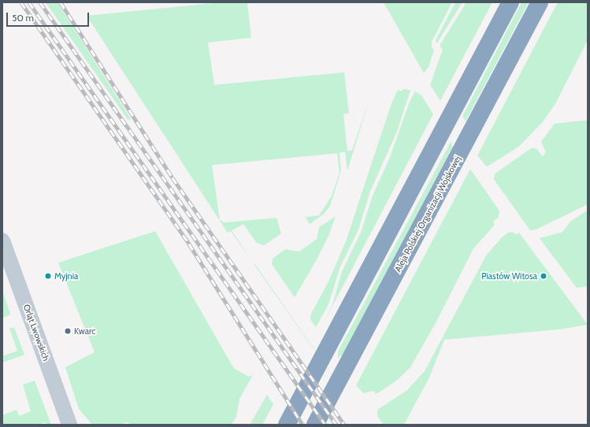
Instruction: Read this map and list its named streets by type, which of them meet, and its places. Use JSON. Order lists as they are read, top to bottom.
{
  "streets": {
    "highway": ["Aleja Polskiej Organizacji Wojskowej"],
    "street": ["Orląt Lwowskich"]
  },
  "places": ["Myjnia", "Piastów Witosa", "Kwarc"],
  "scale_bar": "50 m"
}
